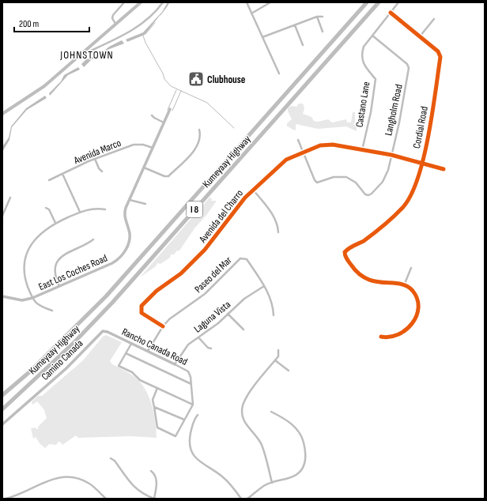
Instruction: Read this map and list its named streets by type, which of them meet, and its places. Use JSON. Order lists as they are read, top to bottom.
{
  "streets": {
    "highway": ["Kumeyaay Highway", "I 8"],
    "street": [
      "Castano Lane",
      "Langholm Road",
      "Cordial Road",
      "Avenida Marco",
      "Avenida del Charro",
      "East Los Coches Road",
      "Paseo del Mar",
      "Laguna Vista",
      "Rancho Canada Road",
      "Camino Canada"
    ]
  },
  "crossings": [
    ["Castano Lane", "Langholm Road"],
    ["Castano Lane", "Avenida del Charro"],
    ["Langholm Road", "Avenida del Charro"],
    ["Cordial Road", "Avenida del Charro"],
    ["Avenida Marco", "East Los Coches Road"],
    ["Avenida del Charro", "Paseo del Mar"],
    ["Paseo del Mar", "Laguna Vista"],
    ["Paseo del Mar", "Rancho Canada Road"],
    ["Laguna Vista", "Rancho Canada Road"],
    ["Rancho Canada Road", "Camino Canada"]
  ],
  "districts": ["JOHNSTOWN"],
  "places": {
    "public building": ["Clubhouse"]
  },
  "scale_bar": "200 m"
}
